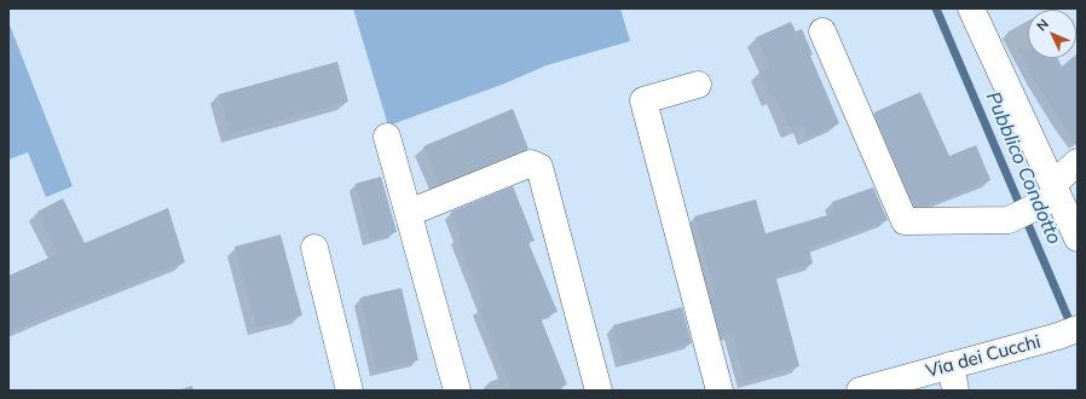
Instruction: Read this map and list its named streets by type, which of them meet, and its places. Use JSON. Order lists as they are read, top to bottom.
{
  "streets": {
    "street": ["Via dei Cucchi"]
  },
  "water": ["Pubblico Condotto"],
  "north": "top left"
}
